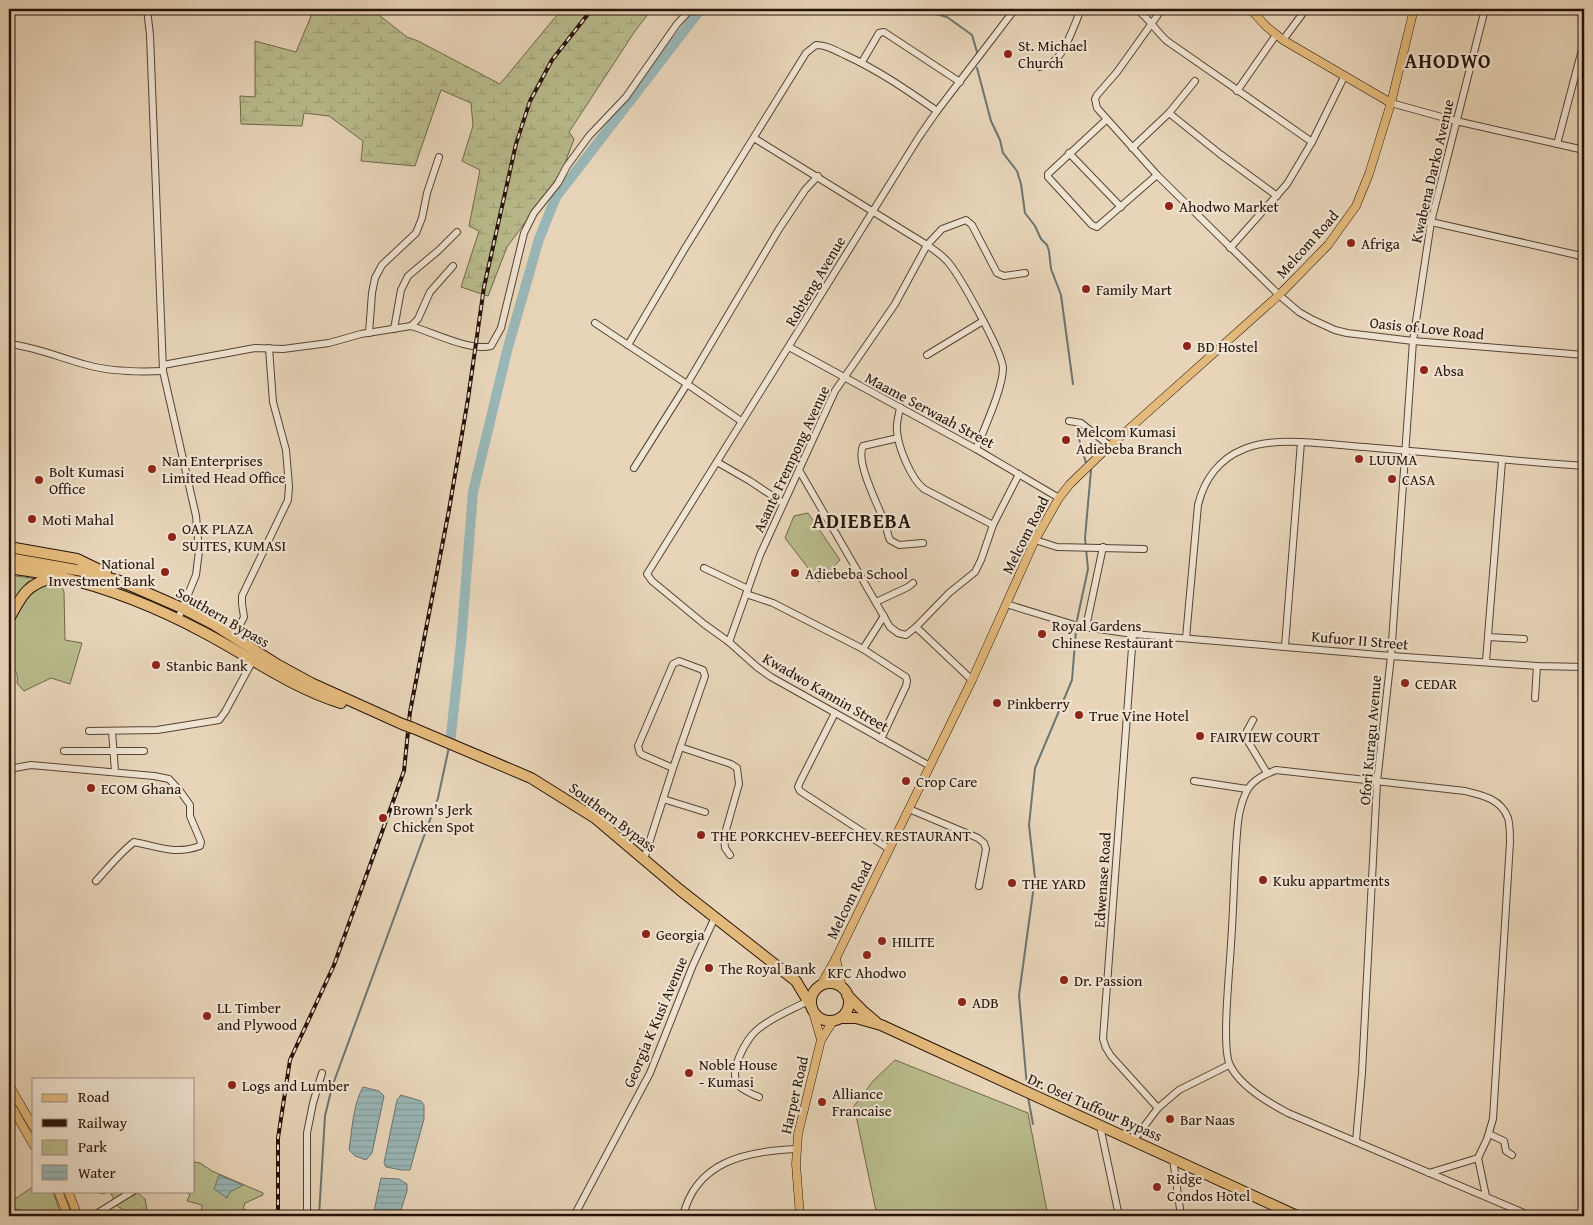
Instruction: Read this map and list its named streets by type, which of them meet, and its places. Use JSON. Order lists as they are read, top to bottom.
{
  "streets": {
    "highway": ["Southern Bypass", "Dr. Osei Tuffour Bypass"],
    "main road": ["Melcom Road", "Harper Road"],
    "street": [
      "Kwabena Darko Avenue",
      "Robteng Avenue",
      "Oasis of Love Road",
      "Maame Serwaah Street",
      "Asante Frempong Avenue",
      "Kufuor II Street",
      "Kwadwo Kannin Street",
      "Ofori Kuragu Avenue",
      "Edwenase Road",
      "Georgia K Kusi Avenue"
    ]
  },
  "crossings": [
    ["Kwabena Darko Avenue", "Oasis of Love Road"],
    ["Kwabena Darko Avenue", "Ofori Kuragu Avenue"],
    ["Melcom Road", "Oasis of Love Road"],
    ["Melcom Road", "Maame Serwaah Street"],
    ["Melcom Road", "Southern Bypass"],
    ["Melcom Road", "Kufuor II Street"],
    ["Melcom Road", "Kwadwo Kannin Street"],
    ["Melcom Road", "Harper Road"],
    ["Melcom Road", "Dr. Osei Tuffour Bypass"],
    ["Robteng Avenue", "Maame Serwaah Street"],
    ["Robteng Avenue", "Kwadwo Kannin Street"],
    ["Oasis of Love Road", "Ofori Kuragu Avenue"],
    ["Maame Serwaah Street", "Asante Frempong Avenue"],
    ["Asante Frempong Avenue", "Kwadwo Kannin Street"],
    ["Southern Bypass", "Georgia K Kusi Avenue"],
    ["Southern Bypass", "Harper Road"],
    ["Southern Bypass", "Dr. Osei Tuffour Bypass"],
    ["Kufuor II Street", "Ofori Kuragu Avenue"],
    ["Kufuor II Street", "Edwenase Road"],
    ["Harper Road", "Dr. Osei Tuffour Bypass"]
  ],
  "districts": ["AHODWO", "ADIEBEBA"],
  "places": [
    "St. Michael Church",
    "Ahodwo Market",
    "Afriga",
    "Family Mart",
    "BD Hostel",
    "Absa",
    "Melcom Kumasi Adiebeba Branch",
    "LUUMA",
    "Nan Enterprises Limited Head Office",
    "CASA",
    "Bolt Kumasi Office",
    "Moti Mahal",
    "OAK PLAZA SUITES, KUMASI",
    "National Investment Bank",
    "Adiebeba School",
    "Royal Gardens Chinese Restaurant",
    "Stanbic Bank",
    "CEDAR",
    "Pinkberry",
    "True Vine Hotel",
    "FAIRVIEW COURT",
    "Crop Care",
    "ECOM Ghana",
    "Brown's Jerk Chicken Spot",
    "THE PORKCHEV-BEEFCHEV RESTAURANT",
    "Kuku appartments",
    "THE YARD",
    "Georgia",
    "HILITE",
    "KFC Ahodwo",
    "The Royal Bank",
    "Dr. Passion",
    "ADB",
    "LL Timber and Plywood",
    "Noble House - Kumasi",
    "Logs and Lumber",
    "Alliance Francaise",
    "Bar Naas",
    "Ridge Condos Hotel"
  ],
  "legend": [
    "Road",
    "Railway",
    "Park",
    "Water"
  ]
}
